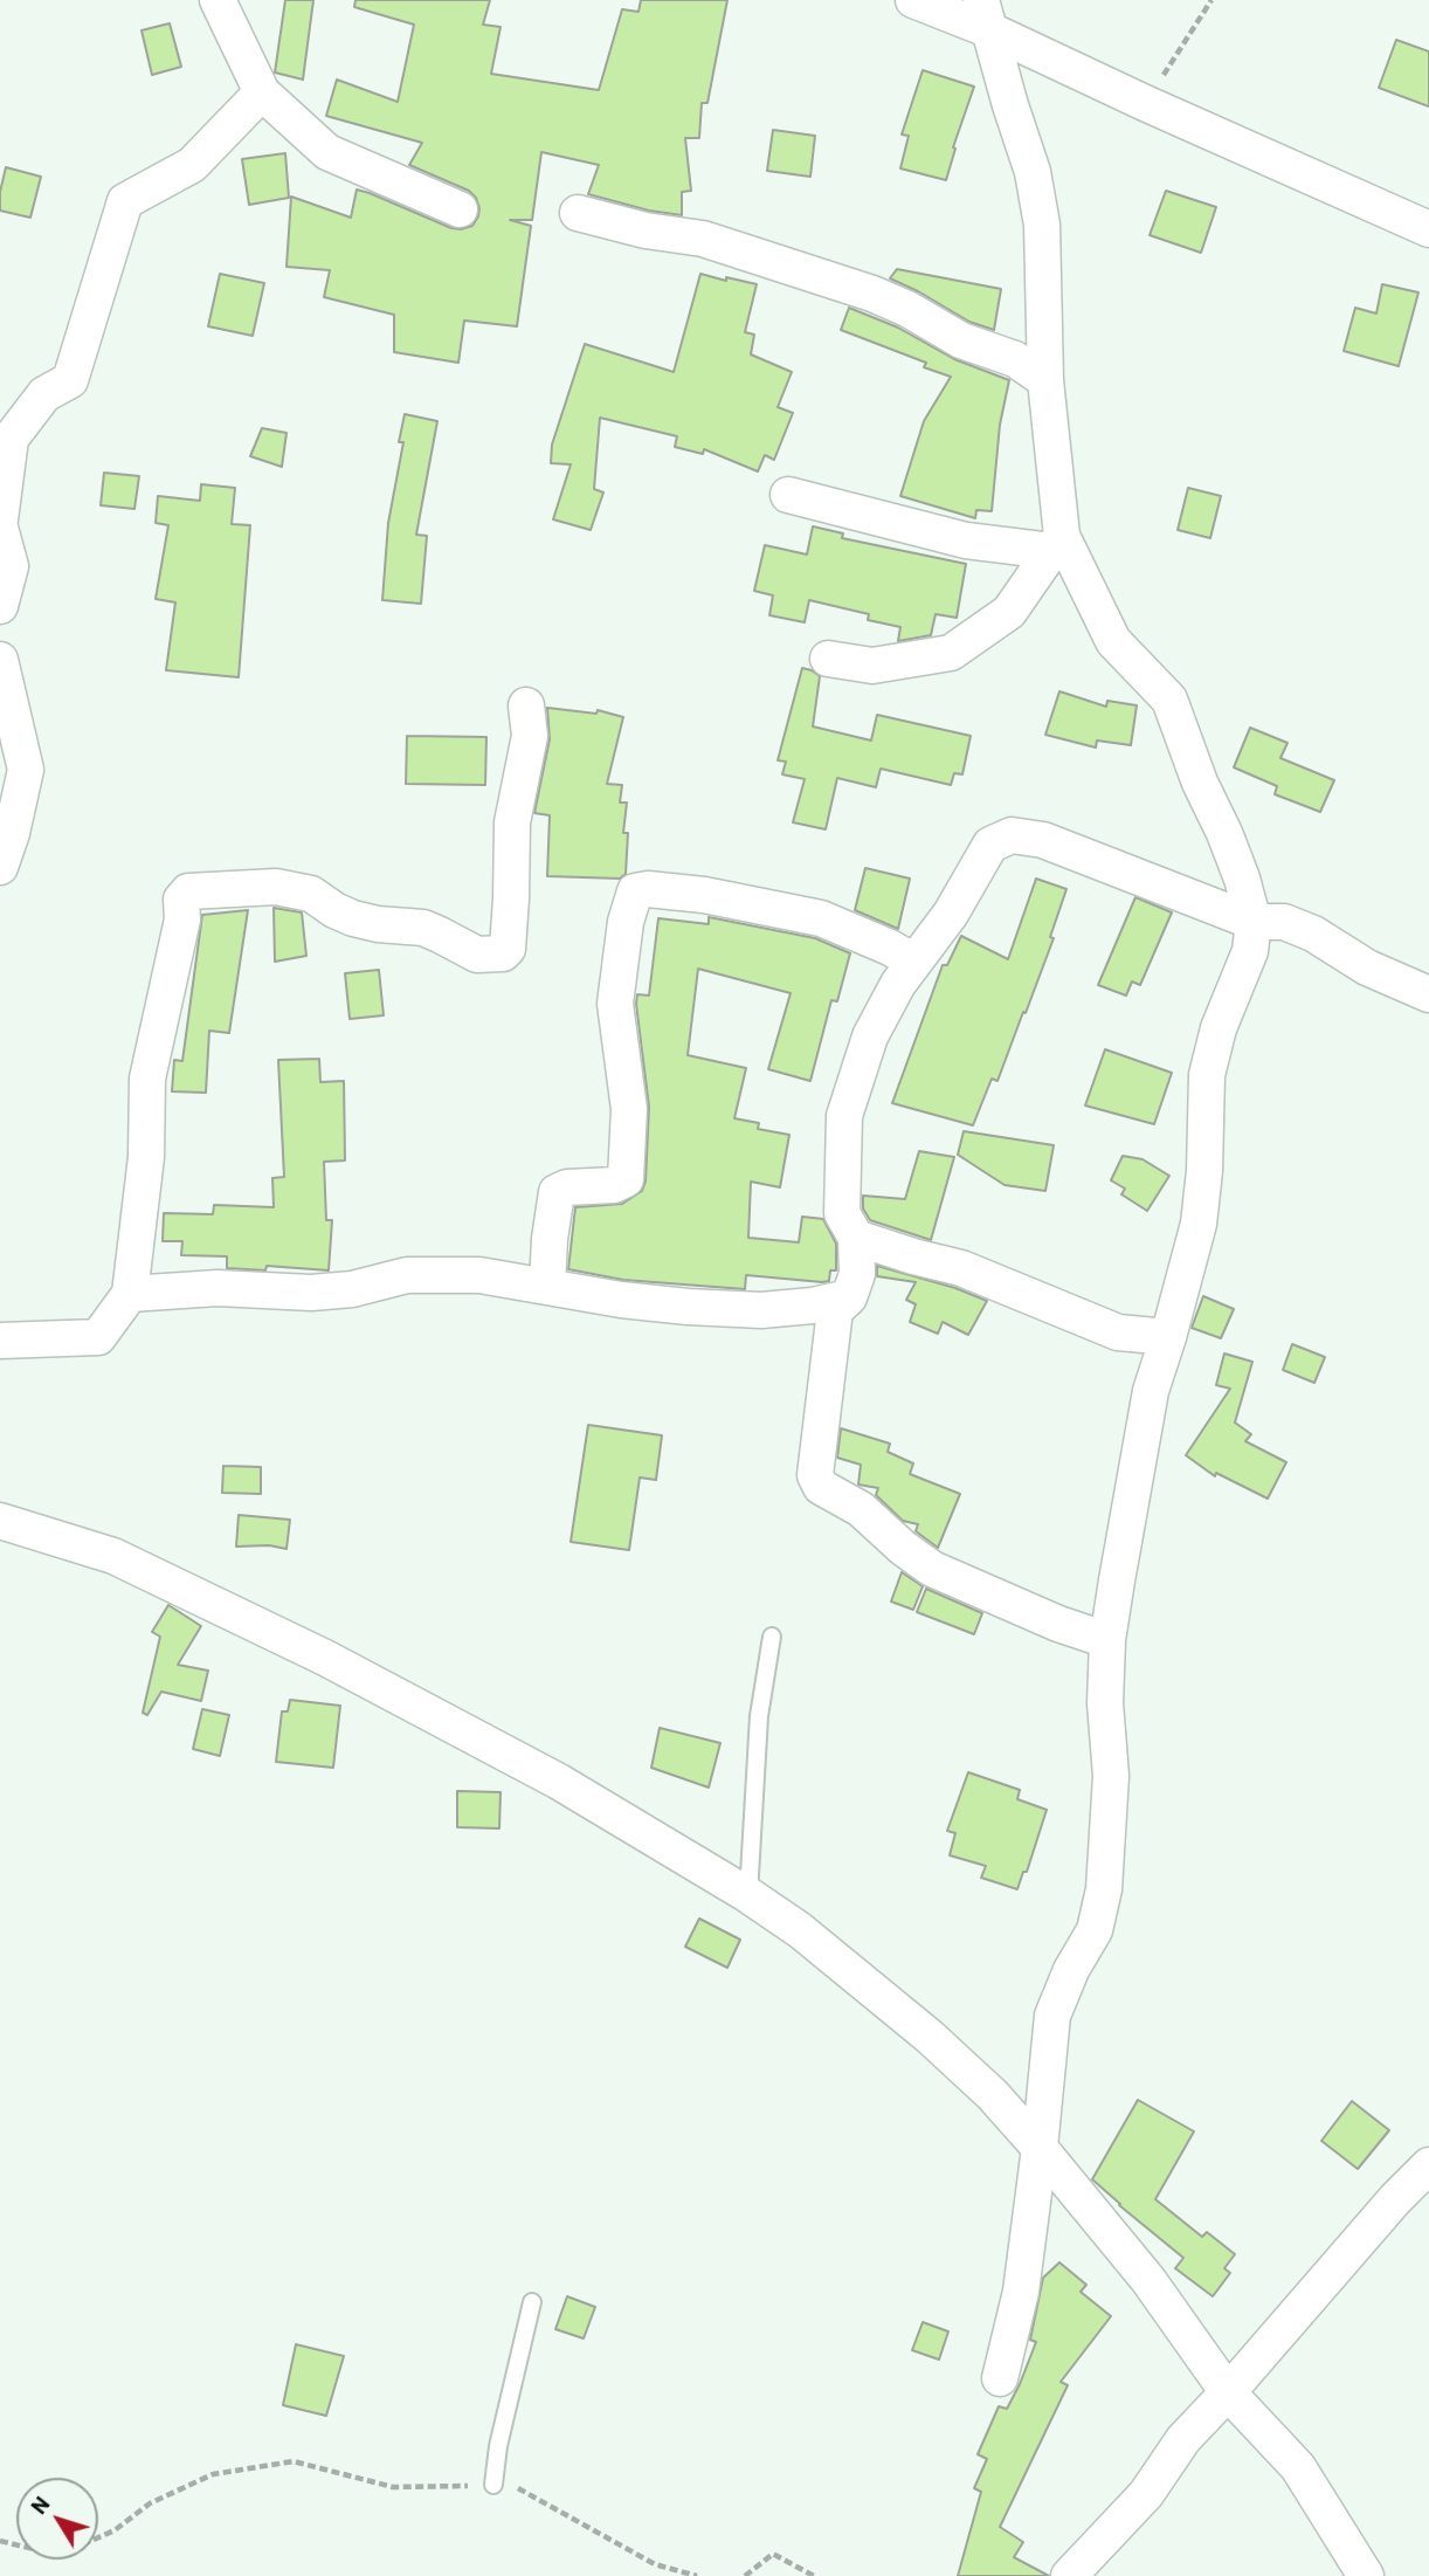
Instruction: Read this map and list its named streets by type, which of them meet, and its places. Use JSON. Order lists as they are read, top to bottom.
{
  "north": "top left"
}
